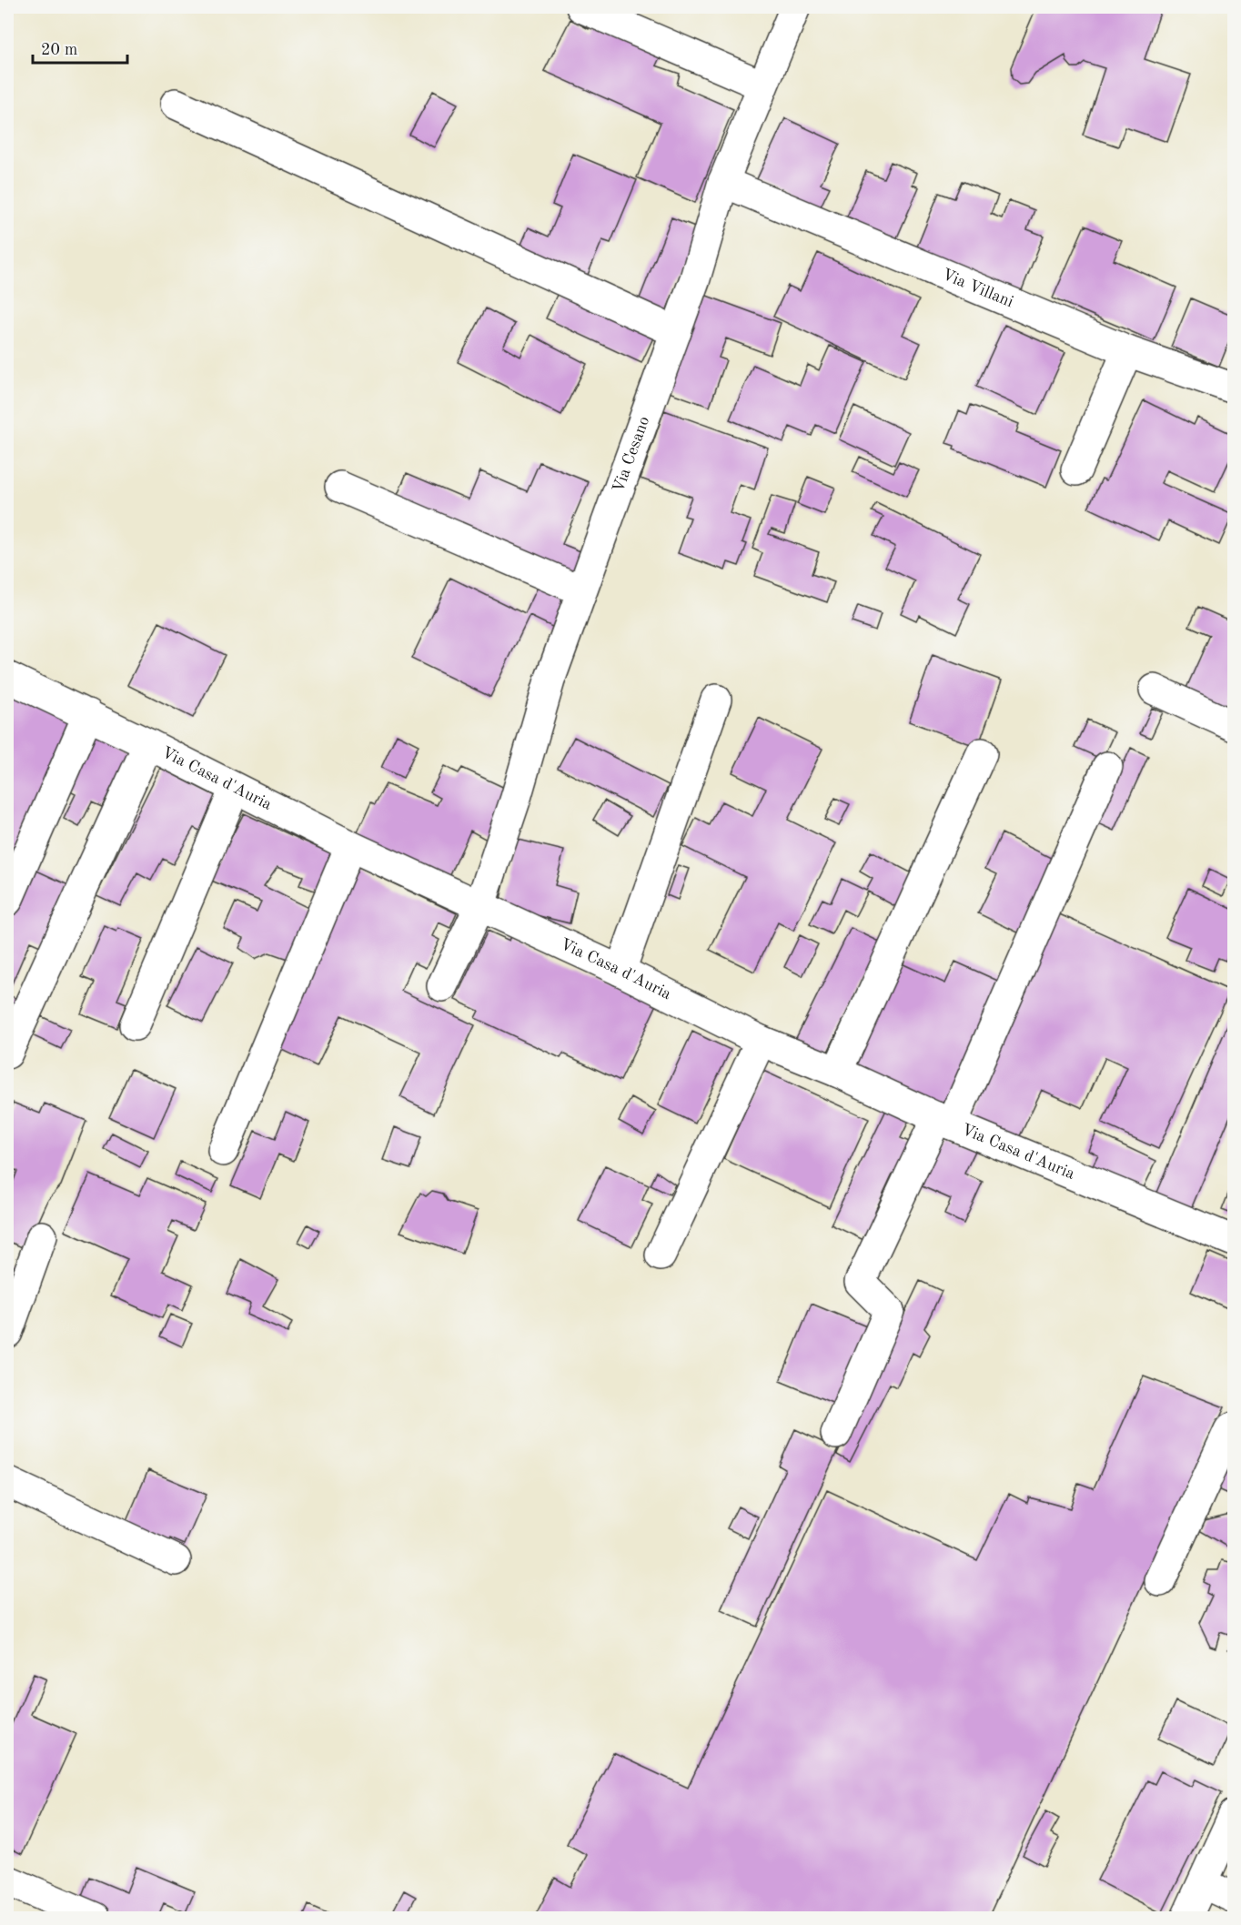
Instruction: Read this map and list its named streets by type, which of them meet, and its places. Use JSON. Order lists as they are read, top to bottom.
{
  "streets": {
    "street": ["Via Villani", "Via Cesano", "Via Casa d'Auria"]
  },
  "crossings": [
    ["Via Villani", "Via Cesano"],
    ["Via Cesano", "Via Casa d'Auria"]
  ],
  "scale_bar": "20 m"
}
